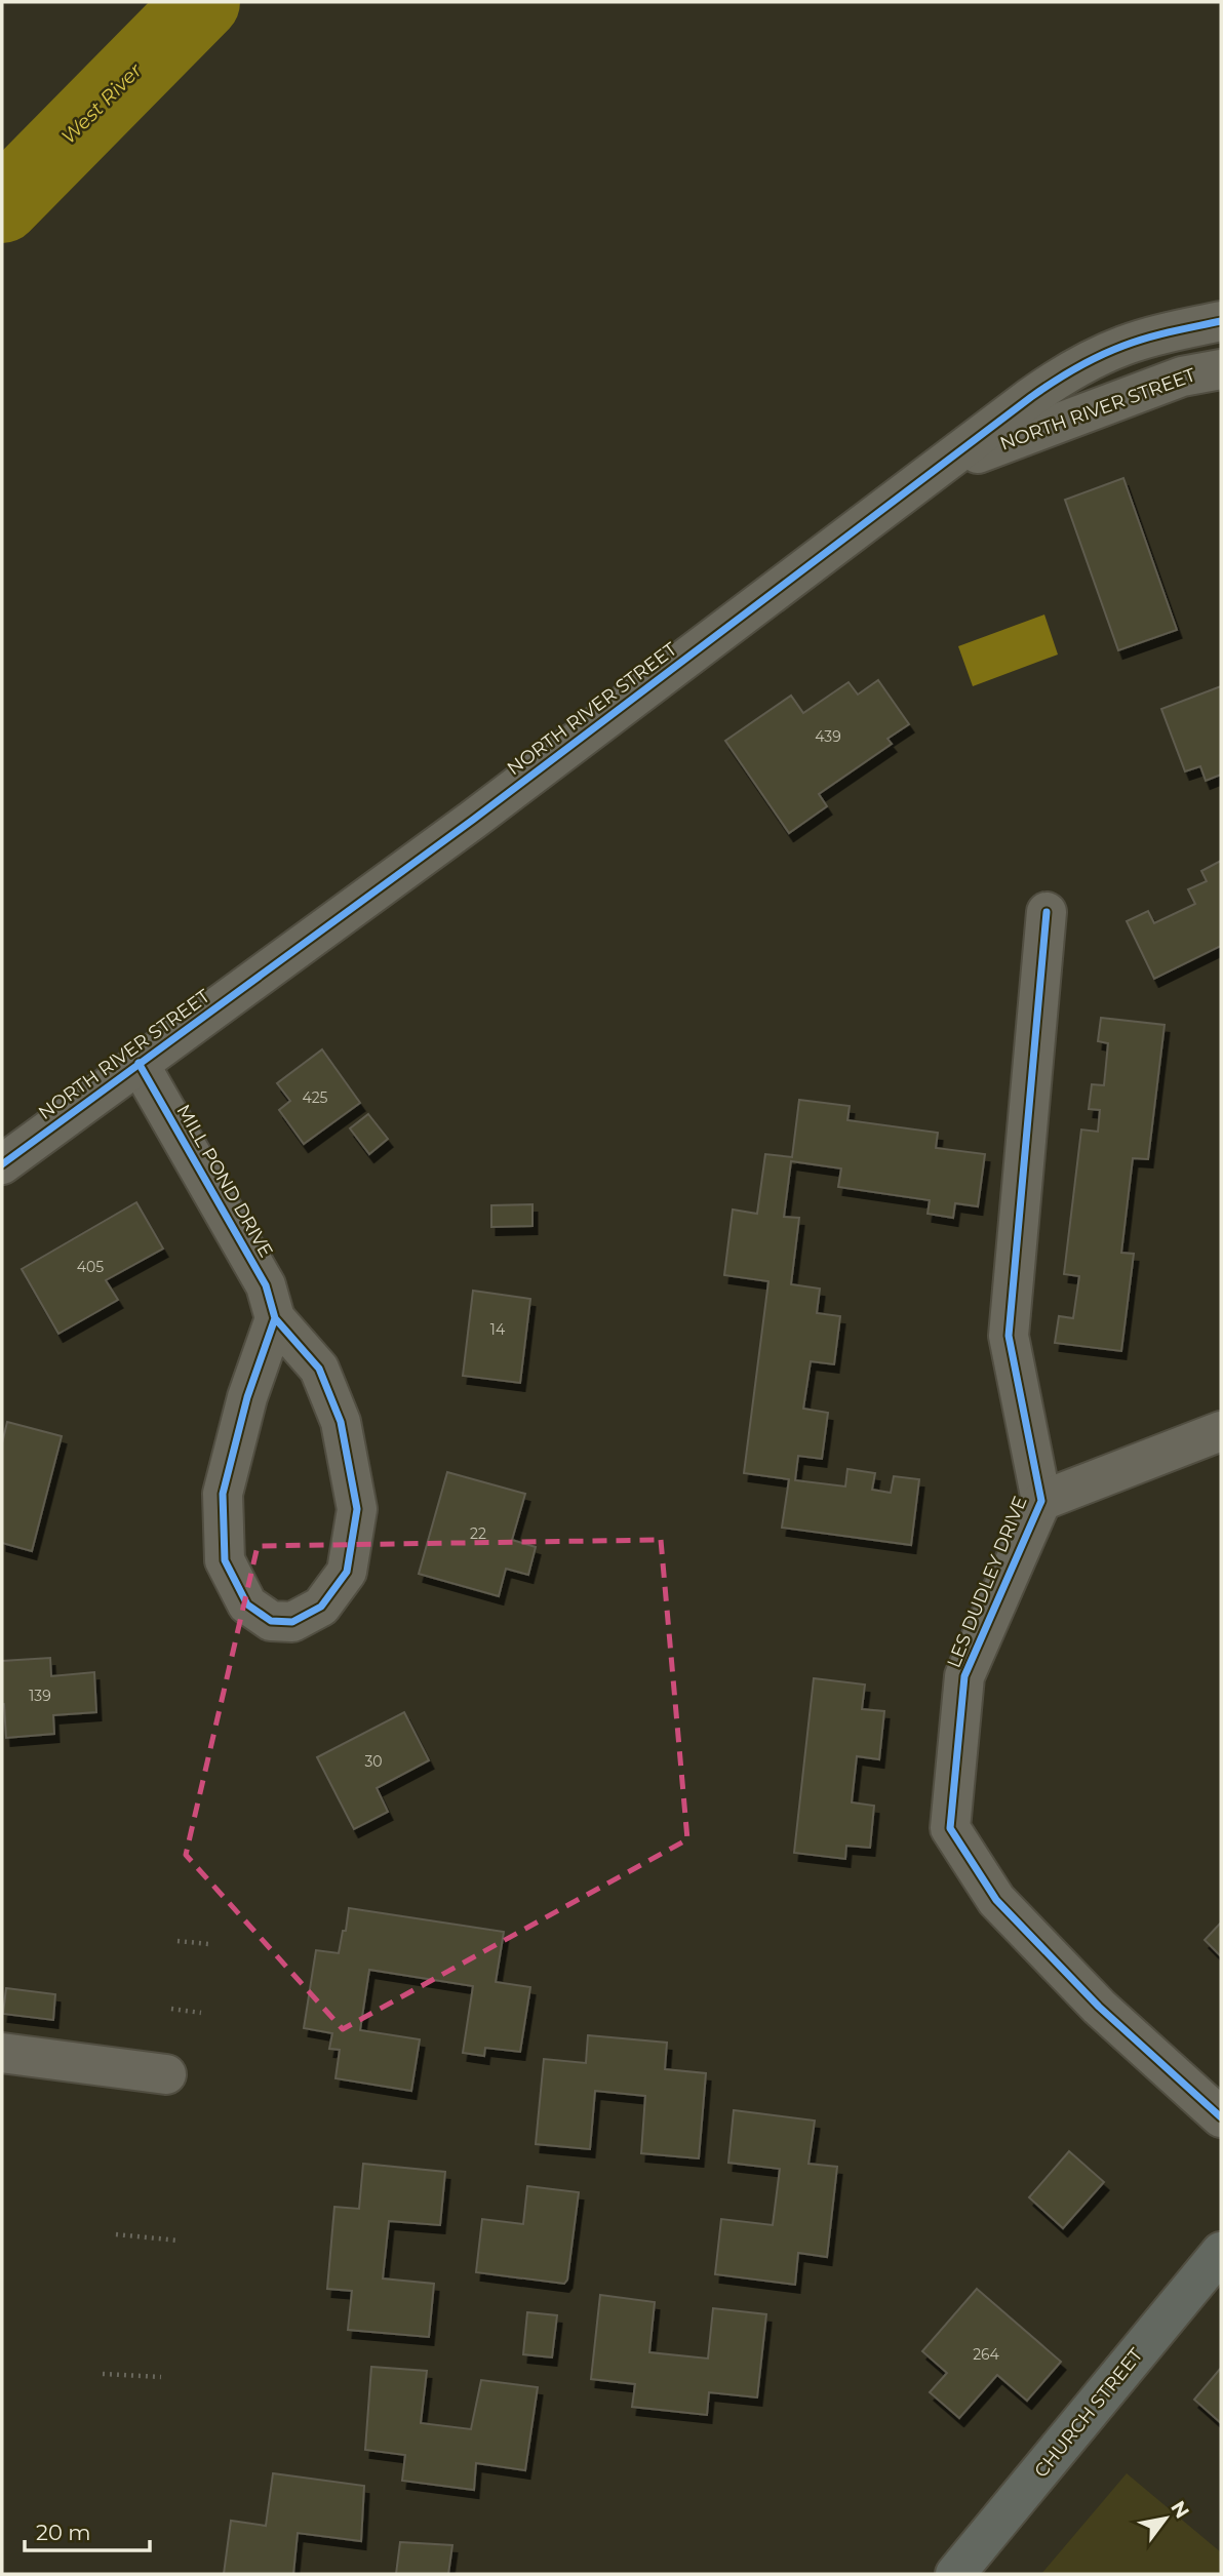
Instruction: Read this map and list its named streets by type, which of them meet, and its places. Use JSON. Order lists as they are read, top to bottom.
{
  "streets": {
    "main road": ["CHURCH STREET"],
    "street": ["NORTH RIVER STREET", "MILL POND DRIVE", "LES DUDLEY DRIVE"]
  },
  "crossings": [
    ["NORTH RIVER STREET", "MILL POND DRIVE"]
  ],
  "water": ["West River"],
  "house_numbers": [
    "439",
    "425",
    "405",
    "14",
    "22",
    "139",
    "30",
    "264"
  ],
  "scale_bar": "20 m",
  "north": "top right"
}
